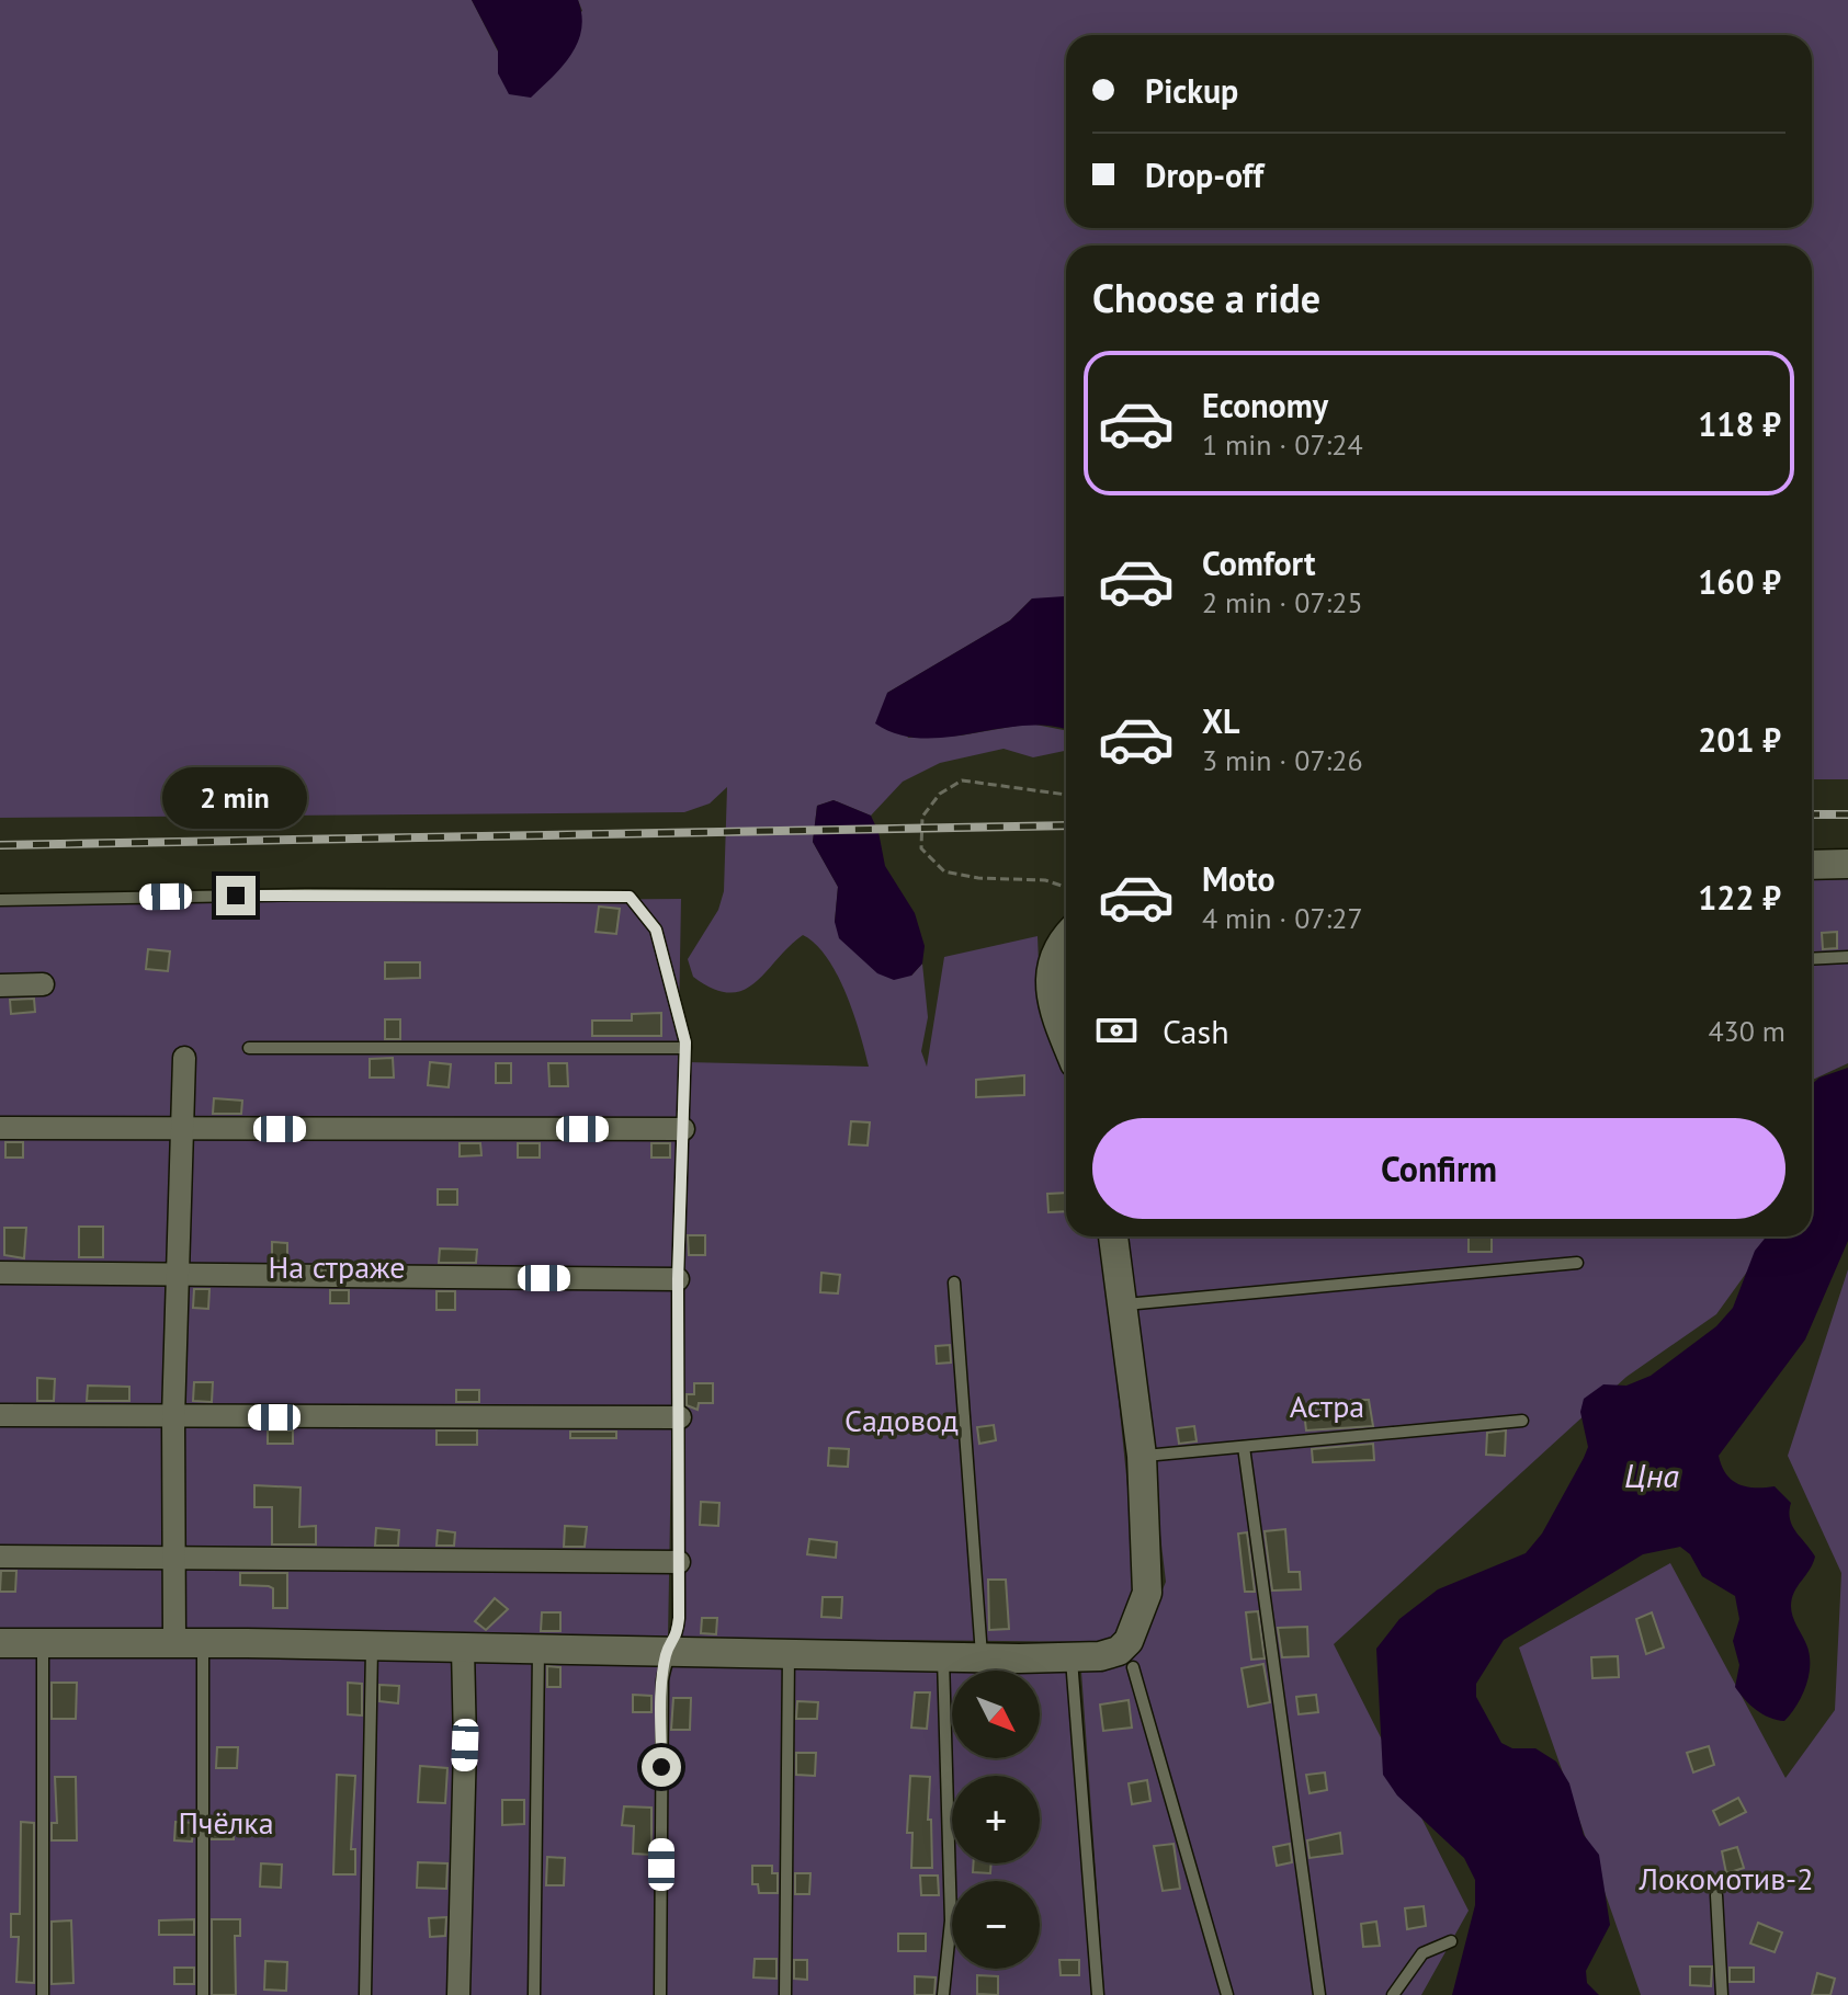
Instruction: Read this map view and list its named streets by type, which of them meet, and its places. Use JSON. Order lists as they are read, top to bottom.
{
  "water": ["Цна"],
  "parks": [
    "На страже",
    "Астра",
    "Садовод",
    "Пчёлка",
    "Локомотив-2"
  ],
  "north": "bottom right",
  "page": {
    "banner": ["Pickup", "Drop-off"],
    "heading": "Choose a ride",
    "list": [
      {
        "name": "Economy",
        "note": "1 min · 07:24",
        "value": "118 ₽"
      },
      {
        "name": "Comfort",
        "note": "2 min · 07:25",
        "value": "160 ₽"
      },
      {
        "name": "XL",
        "note": "3 min · 07:26",
        "value": "201 ₽"
      },
      {
        "name": "Moto",
        "note": "4 min · 07:27",
        "value": "122 ₽"
      }
    ],
    "bubble": "2 min",
    "pay": ["Cash", "430 m"],
    "buttons": "Confirm",
    "map_buttons": ["+", "−"]
  }
}
